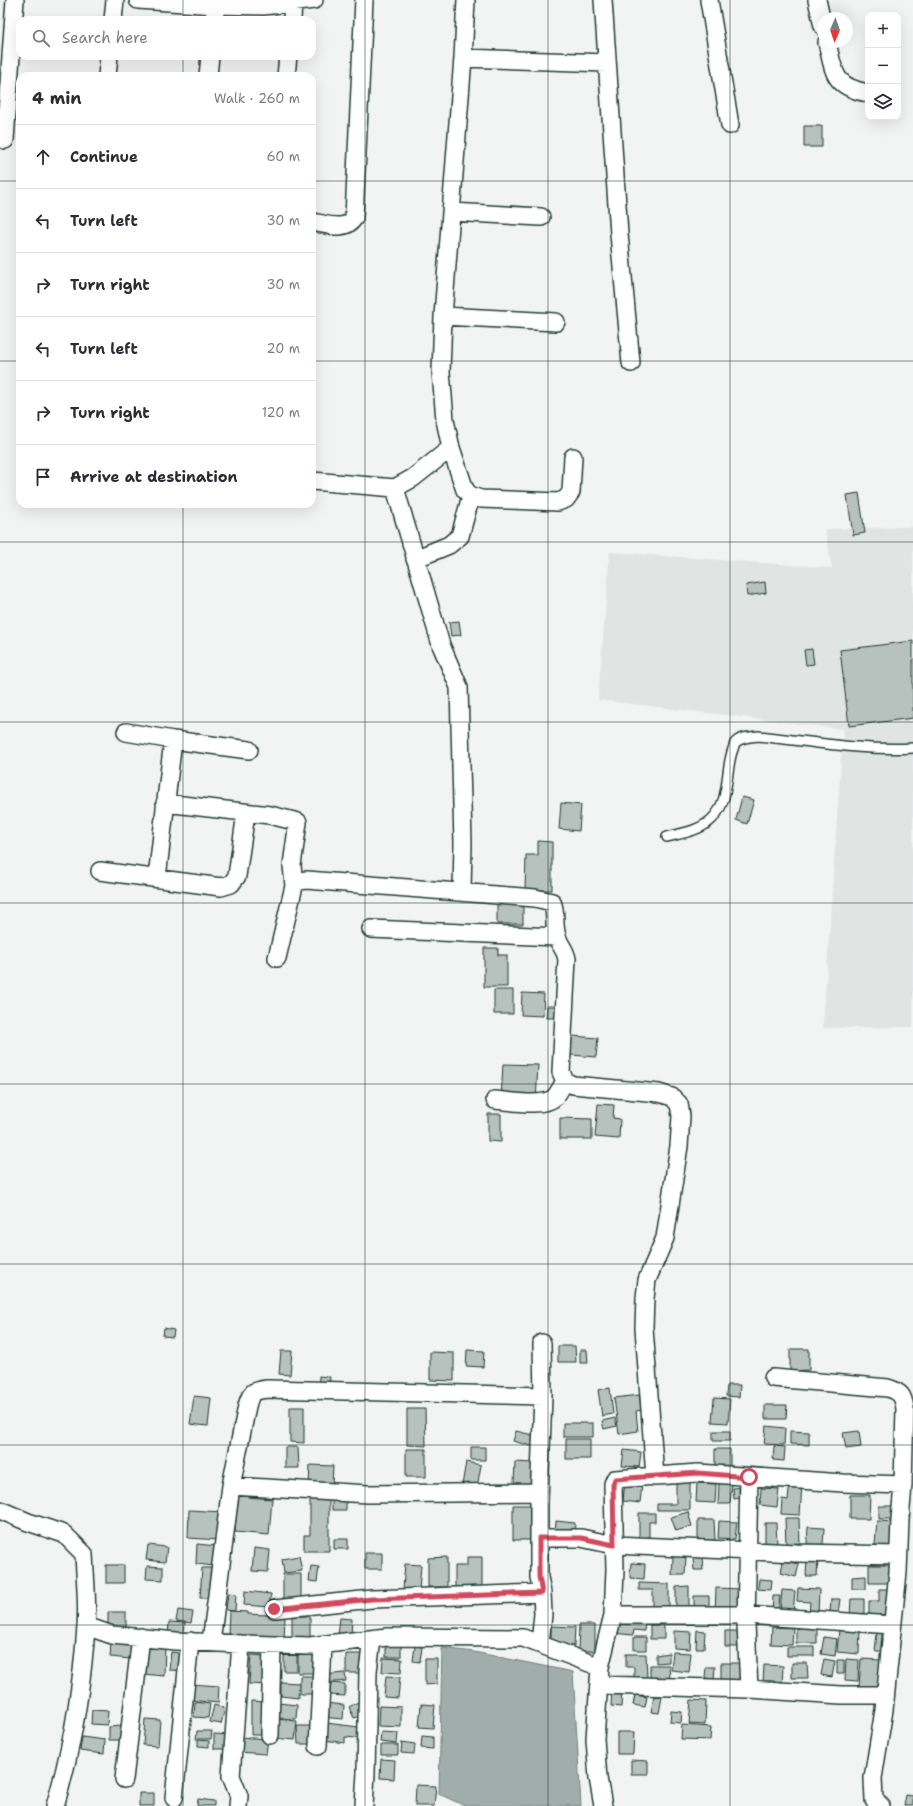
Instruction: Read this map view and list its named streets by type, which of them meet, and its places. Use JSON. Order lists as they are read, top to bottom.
{
  "north": "bottom",
  "page": {
    "map_buttons": ["+", "−"],
    "search": "Search here",
    "heading": ["4 min", "Walk · 260 m"],
    "list": [
      ["Continue", "60 m"],
      ["Turn left", "30 m"],
      ["Turn right", "30 m"],
      ["Turn left", "20 m"],
      ["Turn right", "120 m"],
      "Arrive at destination"
    ]
  }
}
